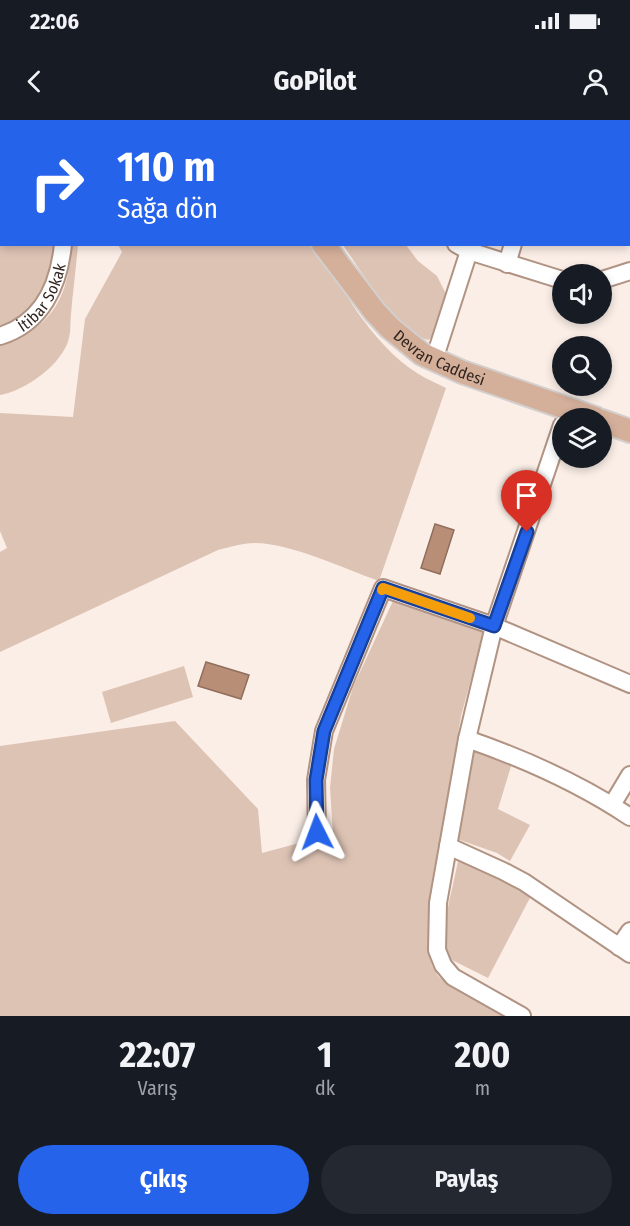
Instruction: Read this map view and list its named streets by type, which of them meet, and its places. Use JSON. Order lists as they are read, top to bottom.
{
  "streets": {
    "main road": ["Devran Caddesi"],
    "street": ["İtibar Sokak"]
  },
  "page": {
    "status": "22:06",
    "header": "GoPilot",
    "turn": ["110 m", "Sağa dön"],
    "eta": [
      "22:07",
      "Varış",
      "1",
      "dk",
      "200",
      "m"
    ],
    "buttons": ["Çıkış", "Paylaş"]
  }
}
